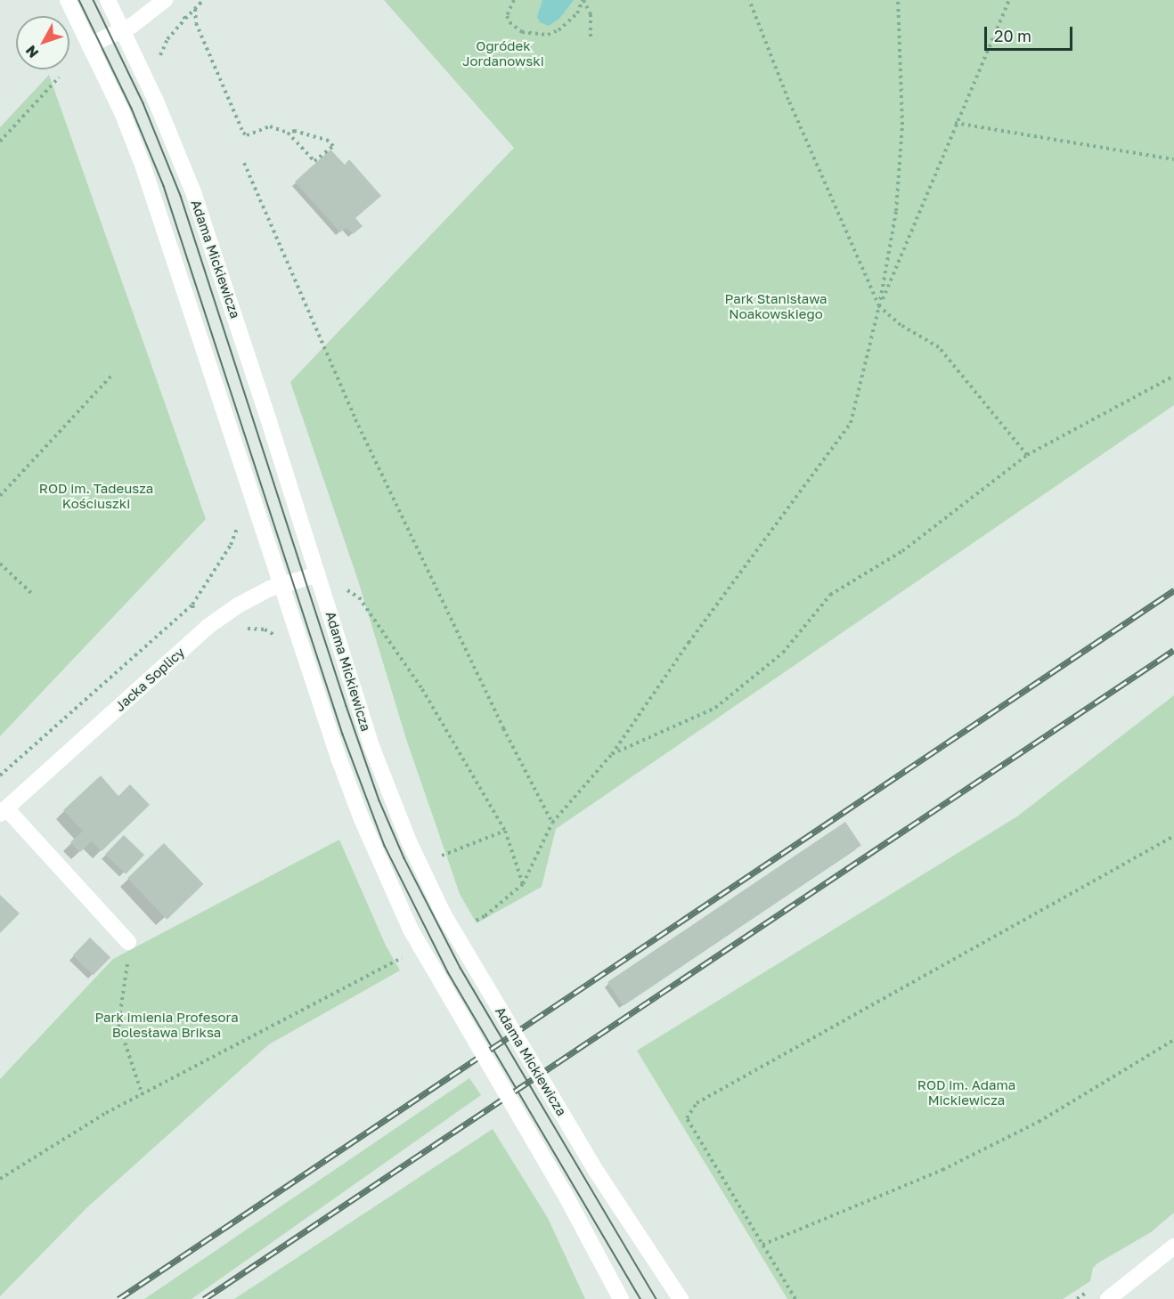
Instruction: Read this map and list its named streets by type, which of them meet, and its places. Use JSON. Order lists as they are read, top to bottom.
{
  "streets": {
    "street": ["Adama Mickiewicza", "Jacka Soplicy"]
  },
  "crossings": [
    ["Adama Mickiewicza", "Jacka Soplicy"]
  ],
  "parks": [
    "Ogródek Jordanowski",
    "Park Stanisława Noakowskiego",
    "ROD im. Tadeusza Kościuszki",
    "Park imienia Profesora Bolesława Briksa",
    "ROD im. Adama Mickiewicza"
  ],
  "scale_bar": "20 m",
  "north": "bottom left"
}
